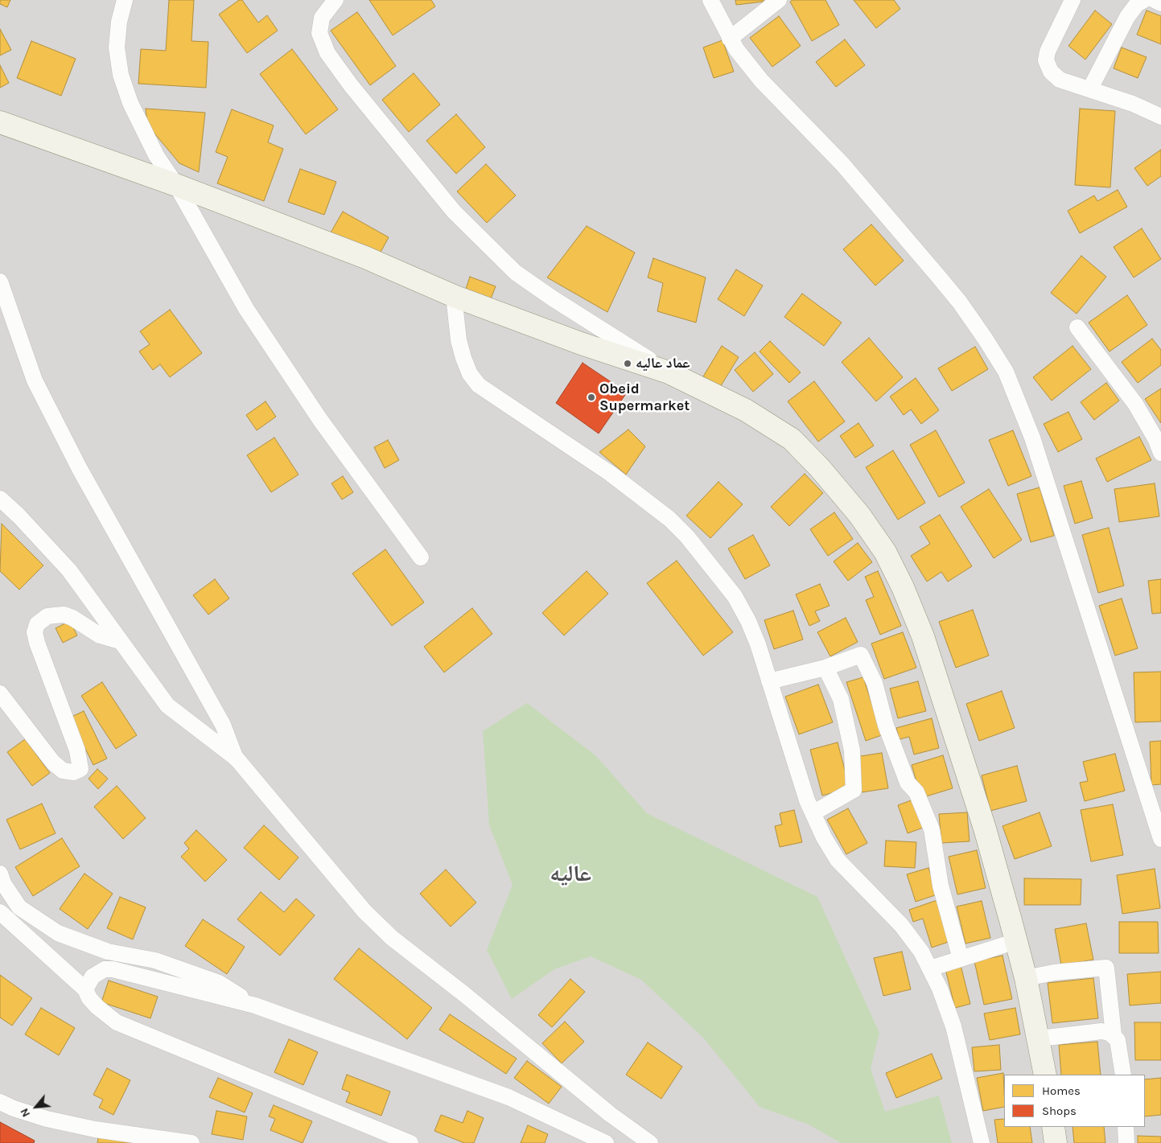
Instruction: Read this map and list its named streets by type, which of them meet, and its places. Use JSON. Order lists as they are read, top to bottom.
{
  "districts": ["عاليه"],
  "places": ["عماد عاليه", "Obeid Supermarket"],
  "legend": ["Homes", "Shops"],
  "north": "bottom left"
}
